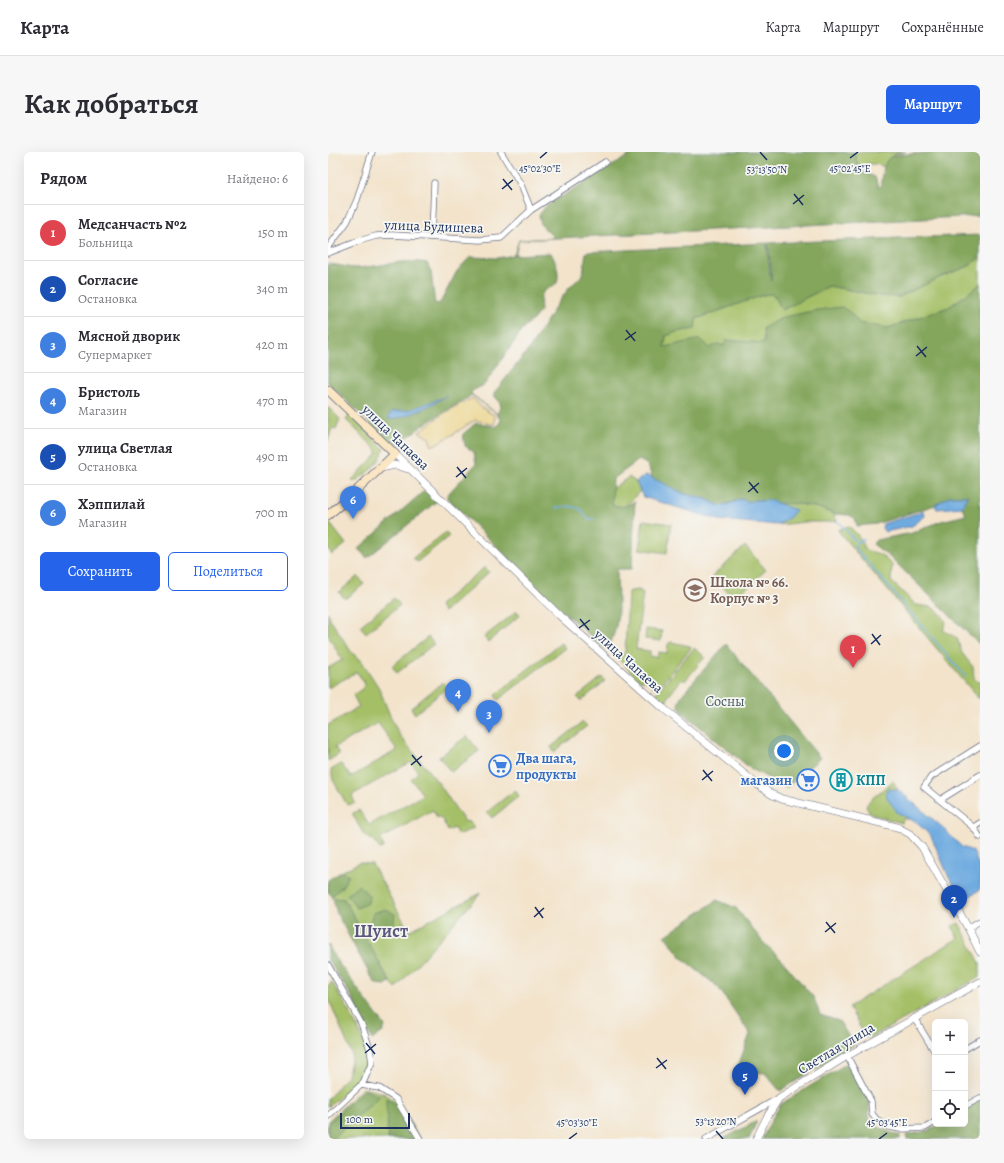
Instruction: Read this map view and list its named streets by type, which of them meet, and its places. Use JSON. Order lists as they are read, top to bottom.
{
  "streets": {
    "main road": ["улица Чапаева"],
    "street": ["улица Будищева", "Светлая улица"]
  },
  "districts": ["Шуист"],
  "parks": ["Сосны"],
  "places": {
    "school or university": ["Школа № 66. Корпус № 3"],
    "supermarket": ["Два шага, продукты", "магазин"],
    "building": ["КПП"]
  },
  "scale_bar": "100 m",
  "page": {
    "header": "Карта",
    "nav": ["Карта", "Маршрут", "Сохранённые"],
    "title": "Как добраться",
    "buttons": [
      "Маршрут",
      ["Сохранить", "Поделиться"]
    ],
    "heading": ["Рядом", "Найдено: 6"],
    "list": [
      {
        "mark": "1",
        "name": "Медсанчасть №2",
        "note": "Больница",
        "value": "150 m"
      },
      {
        "mark": "2",
        "name": "Согласие",
        "note": "Остановка",
        "value": "340 m"
      },
      {
        "mark": "3",
        "name": "Мясной дворик",
        "note": "Супермаркет",
        "value": "420 m"
      },
      {
        "mark": "4",
        "name": "Бристоль",
        "note": "Магазин",
        "value": "470 m"
      },
      {
        "mark": "5",
        "name": "улица Светлая",
        "note": "Остановка",
        "value": "490 m"
      },
      {
        "mark": "6",
        "name": "Хэппилай",
        "note": "Магазин",
        "value": "700 m"
      }
    ],
    "pins": [
      "6",
      "1",
      "4",
      "3",
      "2",
      "5"
    ],
    "map_buttons": ["+", "−"],
    "scale": "100 m"
  },
  "coordinates": [
    "45°02'30\"E",
    "45°02'45\"E",
    "53°13'50\"N",
    "53°13'20\"N",
    "45°03'30\"E",
    "45°03'45\"E"
  ]
}
